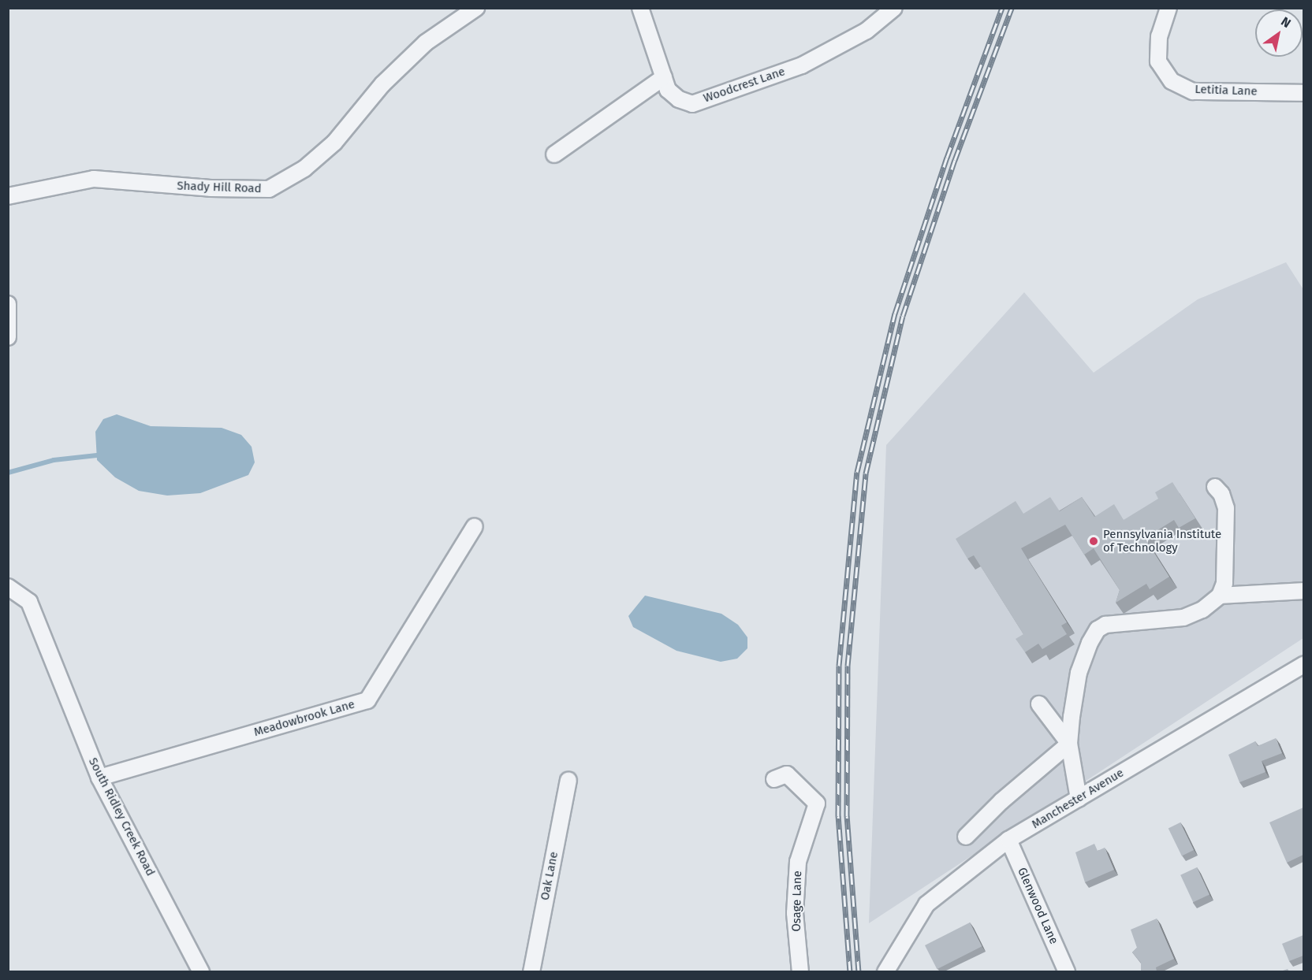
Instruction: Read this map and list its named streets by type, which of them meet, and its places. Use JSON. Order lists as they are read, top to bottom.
{
  "streets": {
    "street": [
      "Woodcrest Lane",
      "Letitia Lane",
      "Shady Hill Road",
      "Meadowbrook Lane",
      "Manchester Avenue",
      "South Ridley Creek Road",
      "Oak Lane",
      "Osage Lane",
      "Glenwood Lane"
    ]
  },
  "crossings": [
    ["Meadowbrook Lane", "South Ridley Creek Road"],
    ["Manchester Avenue", "Glenwood Lane"]
  ],
  "places": ["Pennsylvania Institute of Technology"],
  "north": "top right"
}
